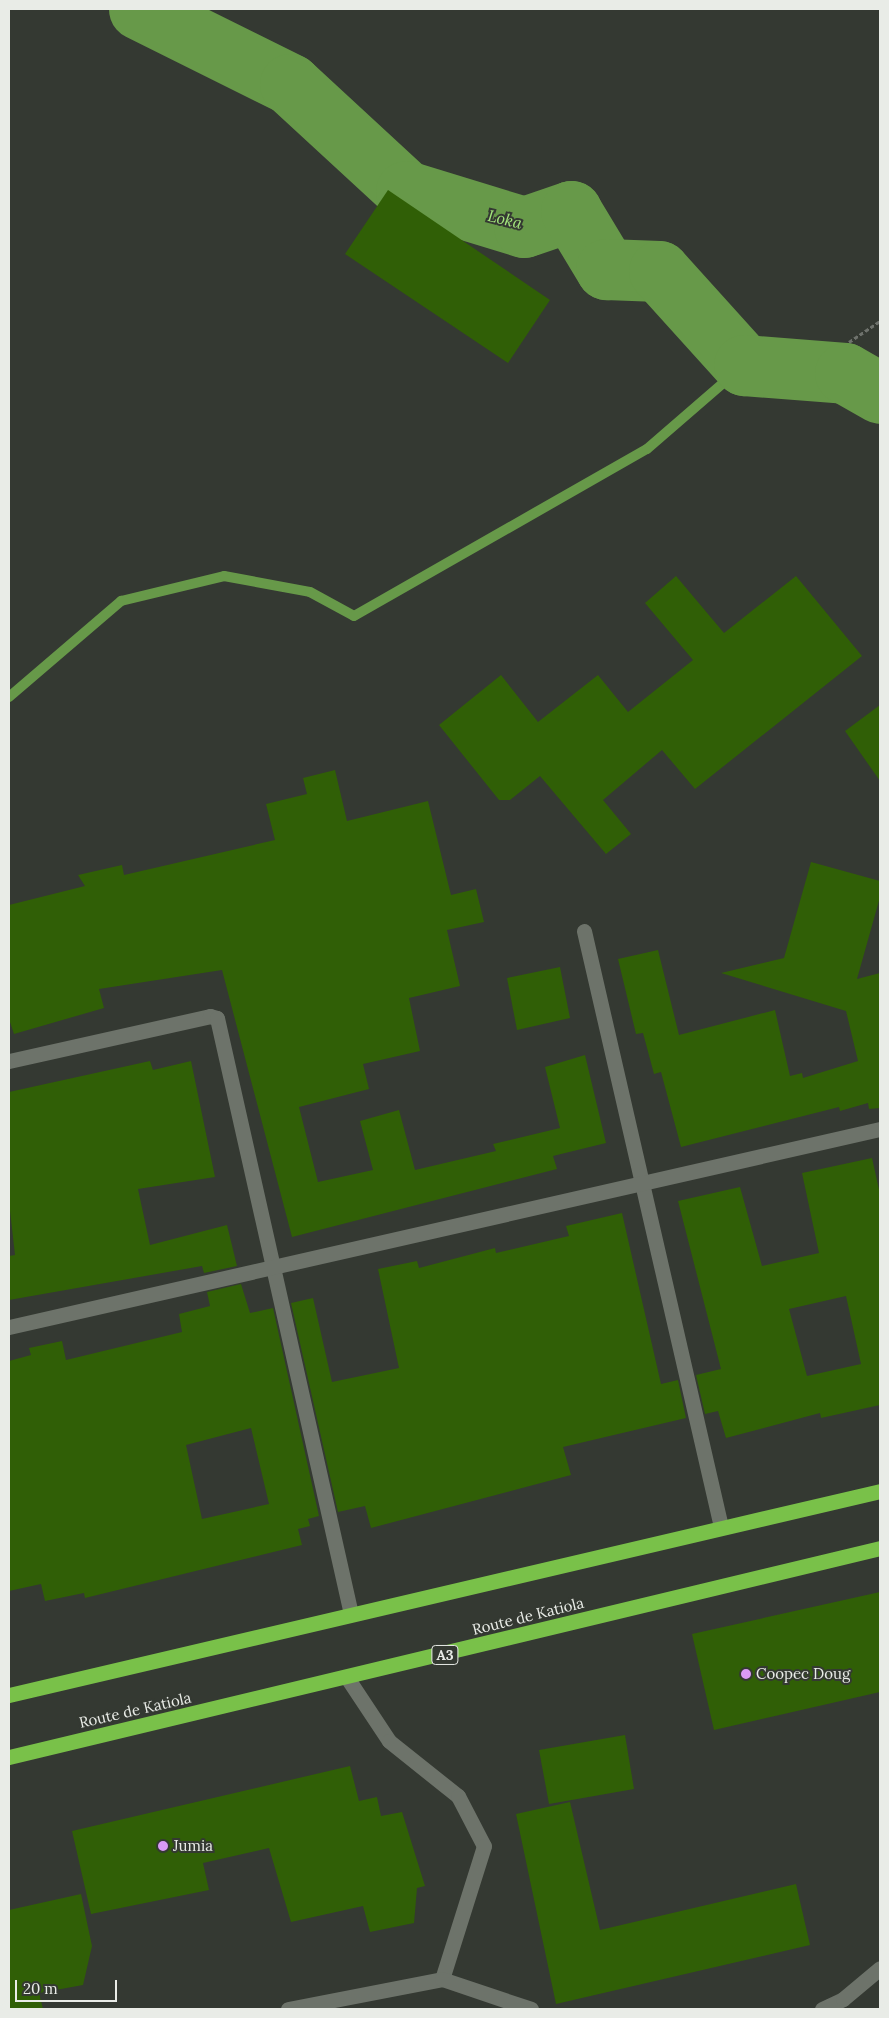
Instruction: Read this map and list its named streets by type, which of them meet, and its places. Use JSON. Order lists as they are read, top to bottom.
{
  "streets": {
    "highway": ["Route de Katiola", "A3"]
  },
  "water": ["Loka"],
  "places": ["Coopec Doug", "Jumia"],
  "scale_bar": "20 m"
}
